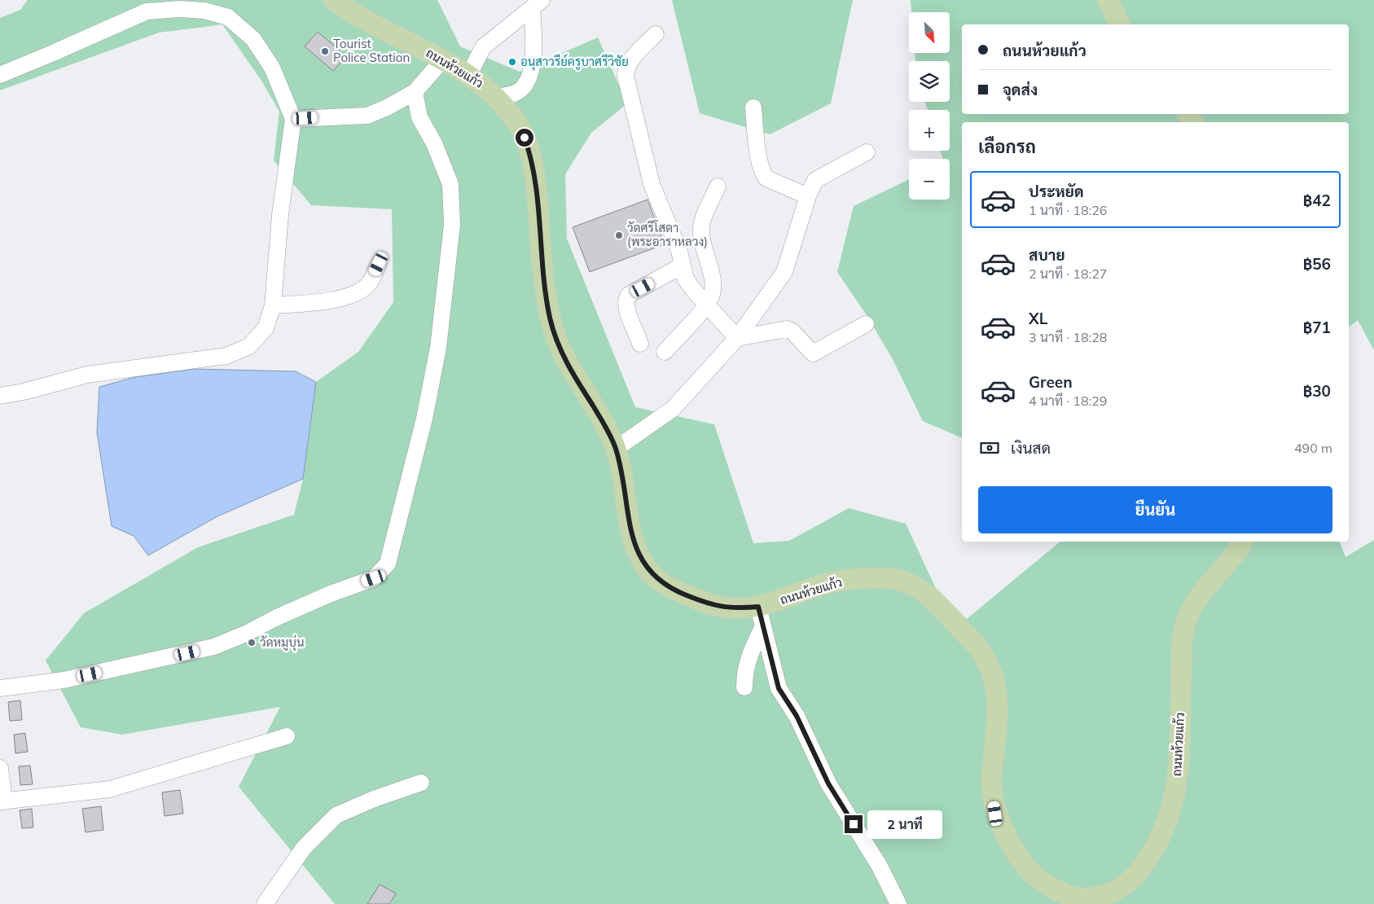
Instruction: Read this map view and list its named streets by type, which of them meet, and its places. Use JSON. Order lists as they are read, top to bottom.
{
  "streets": {
    "main road": ["ถนนห้วยแก้ว"]
  },
  "places": [
    "Tourist Police Station",
    "อนุสาวรีย์ครูบาศรีวิชัย",
    "วัดศรีโสดา (พระอาราหลวง)",
    "วัดหมูบุ่น"
  ],
  "north": "bottom right",
  "page": {
    "map_buttons": ["+", "−"],
    "banner": ["ถนนห้วยแก้ว", "จุดส่ง"],
    "heading": "เลือกรถ",
    "list": [
      {
        "name": "ประหยัด",
        "note": "1 นาที · 18:26",
        "value": "฿42"
      },
      {
        "name": "สบาย",
        "note": "2 นาที · 18:27",
        "value": "฿56"
      },
      {
        "name": "XL",
        "note": "3 นาที · 18:28",
        "value": "฿71"
      },
      {
        "name": "Green",
        "note": "4 นาที · 18:29",
        "value": "฿30"
      }
    ],
    "pay": ["เงินสด", "490 m"],
    "buttons": "ยืนยัน",
    "bubble": "2 นาที"
  }
}
